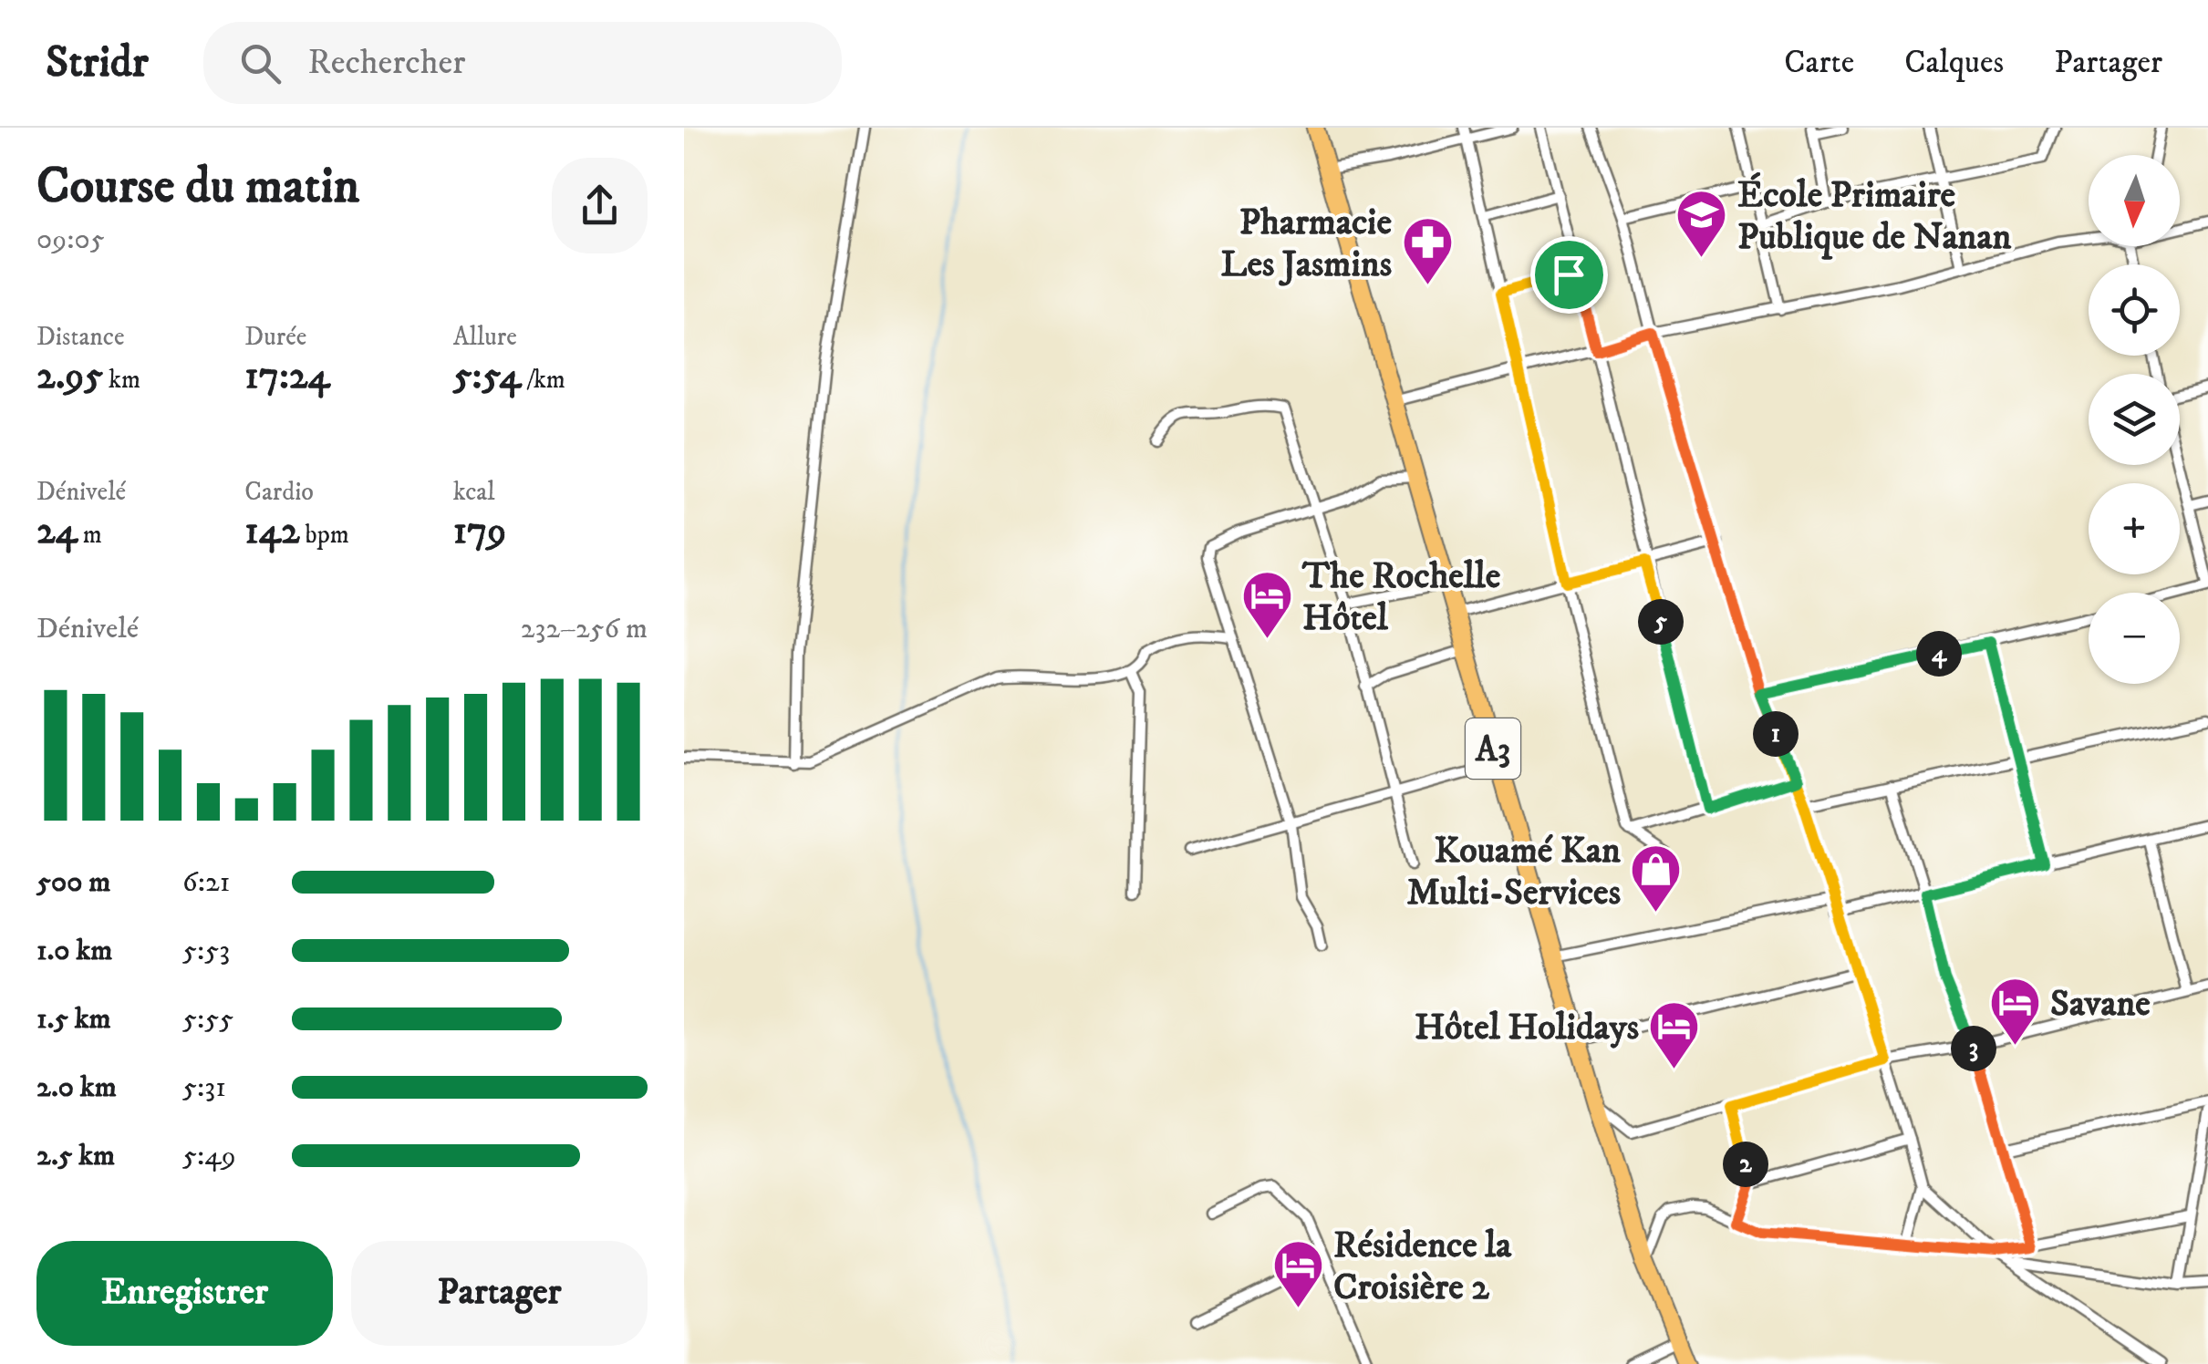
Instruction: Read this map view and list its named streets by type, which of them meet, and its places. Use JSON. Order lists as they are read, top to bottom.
{
  "streets": {
    "highway": ["A3"]
  },
  "places": {
    "school or university": ["École Primaire Publique de Nanan"],
    "pharmacy": ["Pharmacie Les Jasmins"],
    "hotel": [
      "The Rochelle Hôtel",
      "Savane",
      "Hôtel Holidays",
      "Résidence la Croisière 2"
    ],
    "shop": ["Kouamé Kan Multi-Services"]
  },
  "north": "bottom",
  "page": {
    "header": "Stridr",
    "search": "Rechercher",
    "nav": ["Carte", "Calques", "Partager"],
    "heading": ["Course du matin", "09:05"],
    "map_buttons": ["+", "−"],
    "stats": [
      ["Distance", "2.95 km"],
      ["Durée", "17:24"],
      ["Allure", "5:54 /km"],
      ["Dénivelé", "24 m"],
      ["Cardio", "142 bpm"],
      ["kcal", "179"]
    ],
    "chart": ["Dénivelé", "232–256 m"],
    "pins": [
      "5",
      "4",
      "1",
      "3",
      "2"
    ],
    "list": [
      {
        "name": "500 m",
        "note": "6:21"
      },
      {
        "name": "1.0 km",
        "note": "5:53"
      },
      {
        "name": "1.5 km",
        "note": "5:55"
      },
      {
        "name": "2.0 km",
        "note": "5:31"
      },
      {
        "name": "2.5 km",
        "note": "5:49"
      }
    ],
    "buttons": ["Enregistrer", "Partager"]
  }
}
